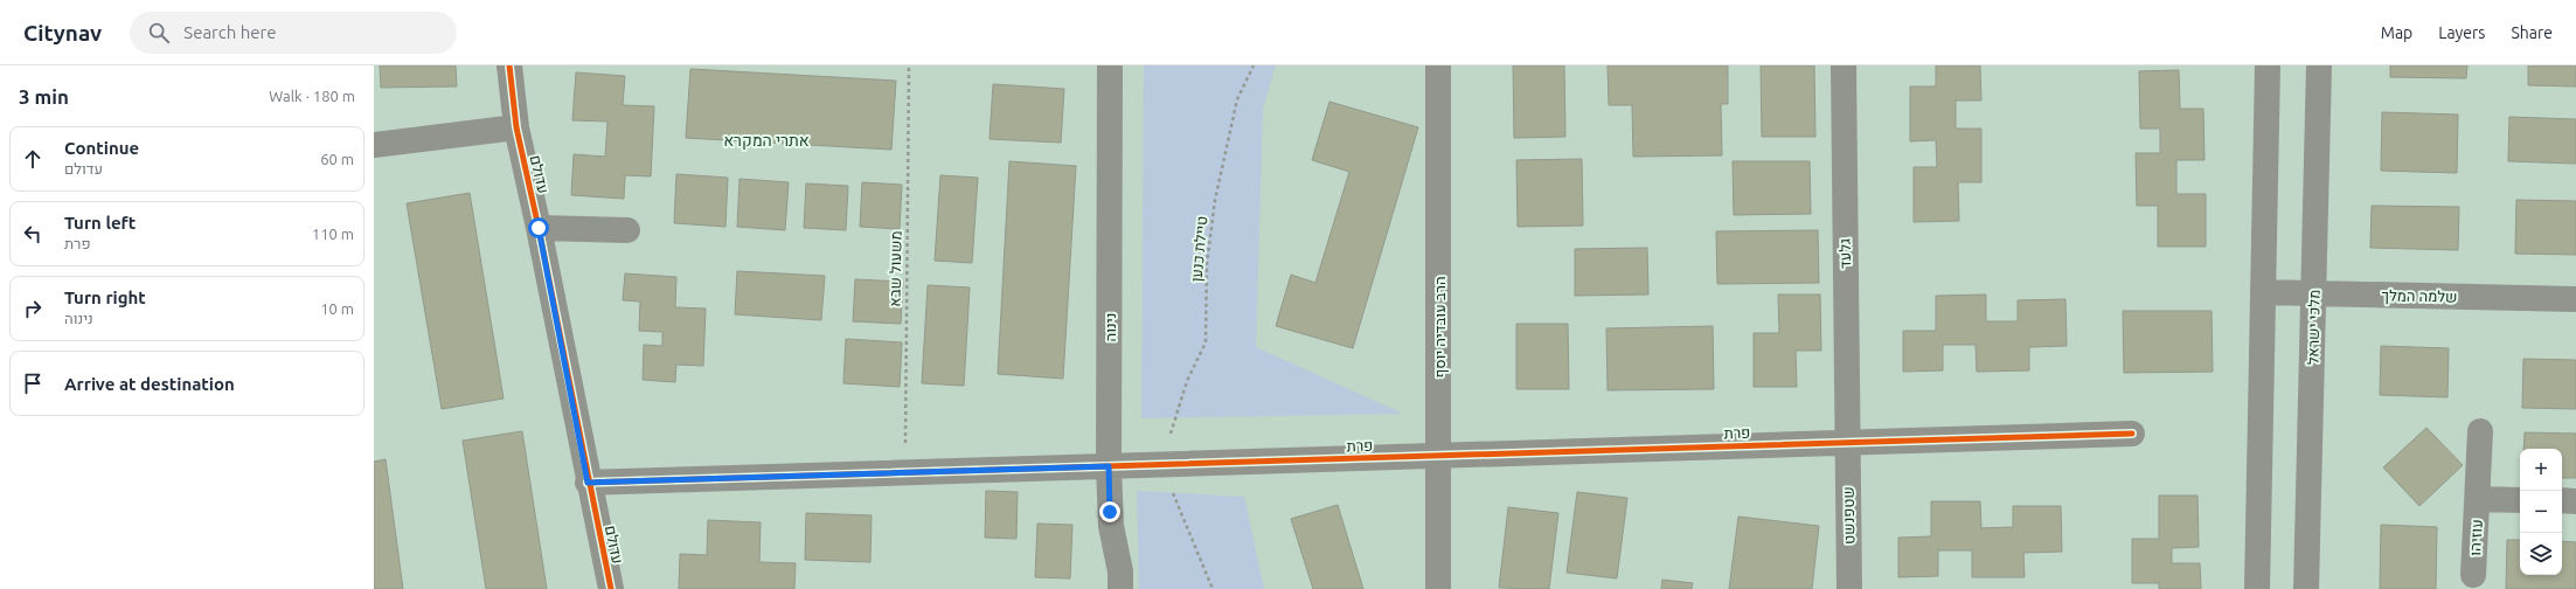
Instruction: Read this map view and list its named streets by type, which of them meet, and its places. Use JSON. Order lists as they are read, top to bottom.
{
  "streets": {
    "street": [
      "עדולם",
      "גלעד",
      "שלמה המלך",
      "נינוה",
      "הרב עובדיה יוסף",
      "מלכי ישראל",
      "פרת",
      "שטפנשט",
      "עוזיהו"
    ],
    "path": ["טיילת כנען", "משעול שבא"]
  },
  "crossings": [
    ["עדולם", "פרת"],
    ["גלעד", "פרת"],
    ["גלעד", "שטפנשט"],
    ["משעול שבא", "פרת"],
    ["שלמה המלך", "מלכי ישראל"],
    ["נינוה", "פרת"],
    ["הרב עובדיה יוסף", "פרת"],
    ["פרת", "שטפנשט"]
  ],
  "districts": ["אתרי המקרא"],
  "page": {
    "header": "Citynav",
    "search": "Search here",
    "nav": ["Map", "Layers", "Share"],
    "heading": ["3 min", "Walk · 180 m"],
    "list": [
      ["Continue", "עדולם", "60 m"],
      ["Turn left", "פרת", "110 m"],
      ["Turn right", "נינוה", "10 m"],
      "Arrive at destination"
    ],
    "map_buttons": ["+", "−"]
  }
}
